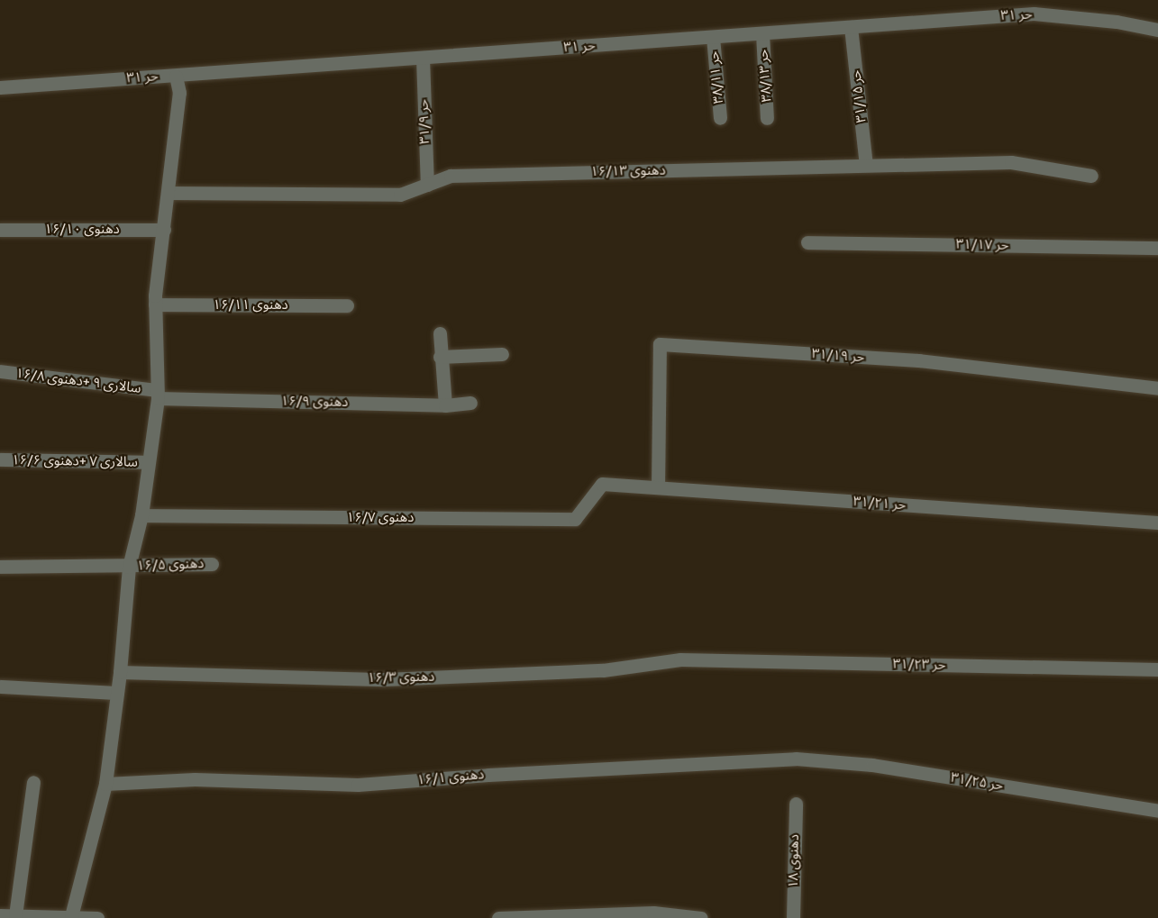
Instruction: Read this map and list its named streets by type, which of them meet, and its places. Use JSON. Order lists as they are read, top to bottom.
{
  "streets": {
    "street": [
      "حر ۳۱",
      "حر ۳۸/۱۳",
      "حر ۳۸/۱۱",
      "حر ۳۱/۱۵",
      "حر ۳۱/۹",
      "دهنوی ۱۶/۱۳",
      "دهنوی ۱۶/۱۰",
      "حر ۳۱/۱۷",
      "دهنوی ۱۶/۱۱",
      "حر ۳۱/۱۹",
      "سالاری ۹ +دهنوی ۱۶/۸",
      "دهنوی ۱۶/۹",
      "سالاری ۷ +دهنوی ۱۶/۶",
      "حر ۳۱/۲۱",
      "دهنوی ۱۶/۷",
      "دهنوی ۱۶/۵",
      "حر ۳۱/۲۳",
      "دهنوی ۱۶/۳",
      "دهنوی ۱۶/۱",
      "حر ۳۱/۲۵",
      "دهنوی ۱۸"
    ]
  },
  "crossings": [
    ["حر ۳۱", "حر ۳۸/۱۳"],
    ["حر ۳۱", "حر ۳۸/۱۱"],
    ["حر ۳۱", "حر ۳۱/۱۵"],
    ["حر ۳۱", "حر ۳۱/۹"],
    ["حر ۳۱/۱۵", "دهنوی ۱۶/۱۳"],
    ["حر ۳۱/۹", "دهنوی ۱۶/۱۳"],
    ["حر ۳۱/۱۹", "حر ۳۱/۲۱"],
    ["سالاری ۹ +دهنوی ۱۶/۸", "دهنوی ۱۶/۹"],
    ["حر ۳۱/۲۱", "دهنوی ۱۶/۷"],
    ["حر ۳۱/۲۳", "دهنوی ۱۶/۳"],
    ["دهنوی ۱۶/۱", "حر ۳۱/۲۵"]
  ]
}
